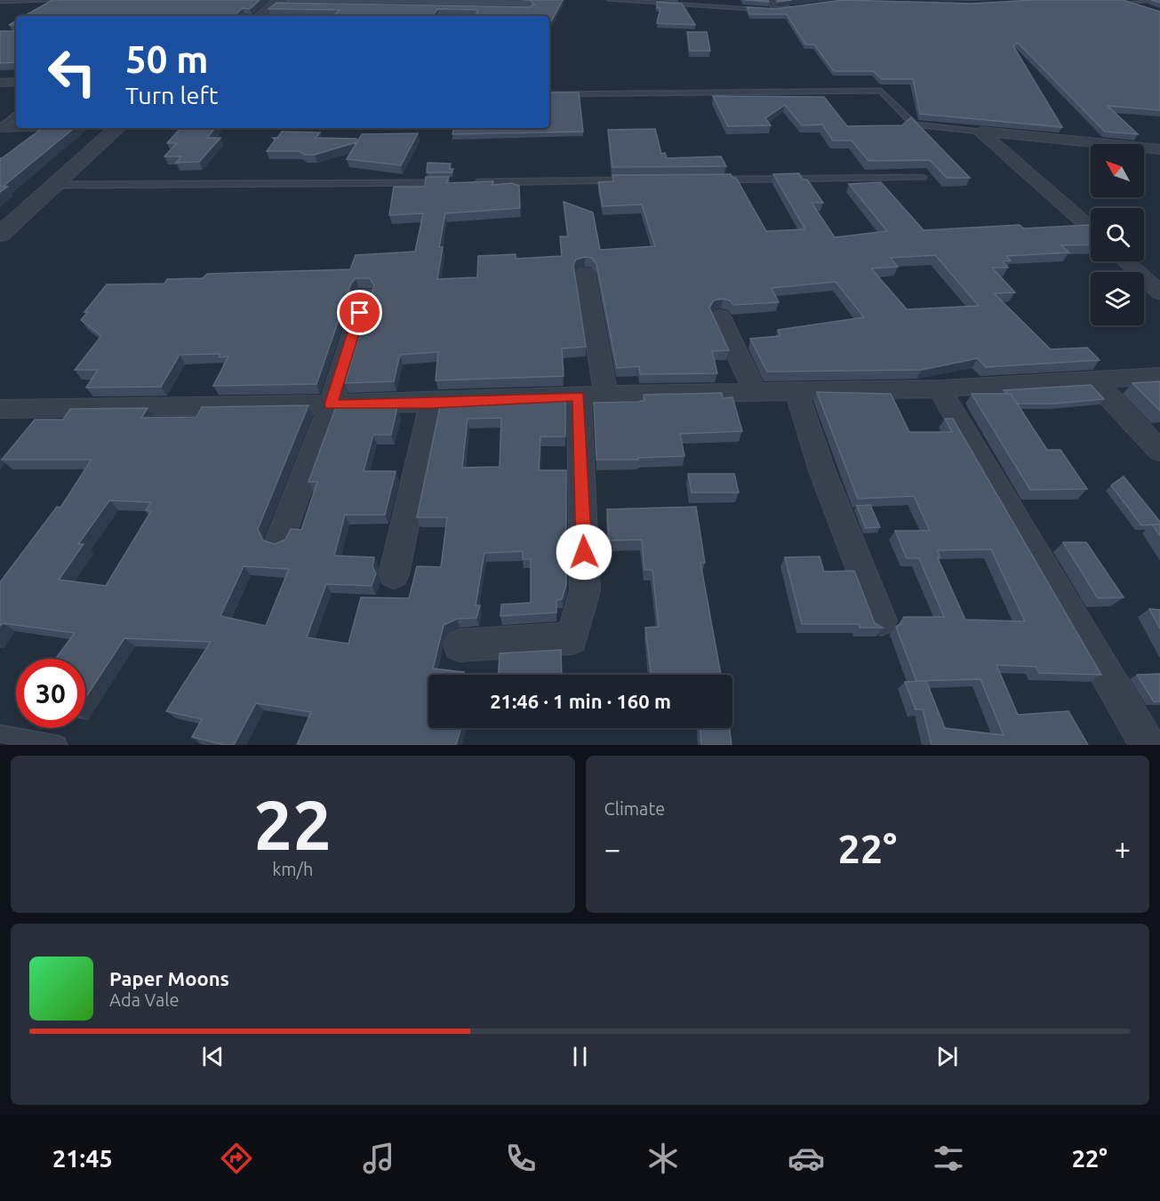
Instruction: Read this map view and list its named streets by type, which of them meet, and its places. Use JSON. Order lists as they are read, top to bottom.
{
  "north": "top left",
  "page": {
    "turn": ["50 m", "Turn left"],
    "limit": "30",
    "trip": "21:46 · 1 min · 160 m",
    "tile": [
      ["22", "km/h"],
      "Climate"
    ],
    "heat": ["−", "22°", "+"],
    "song": ["Paper Moons", "Ada Vale"],
    "tabs": ["21:45", "22°"]
  }
}
